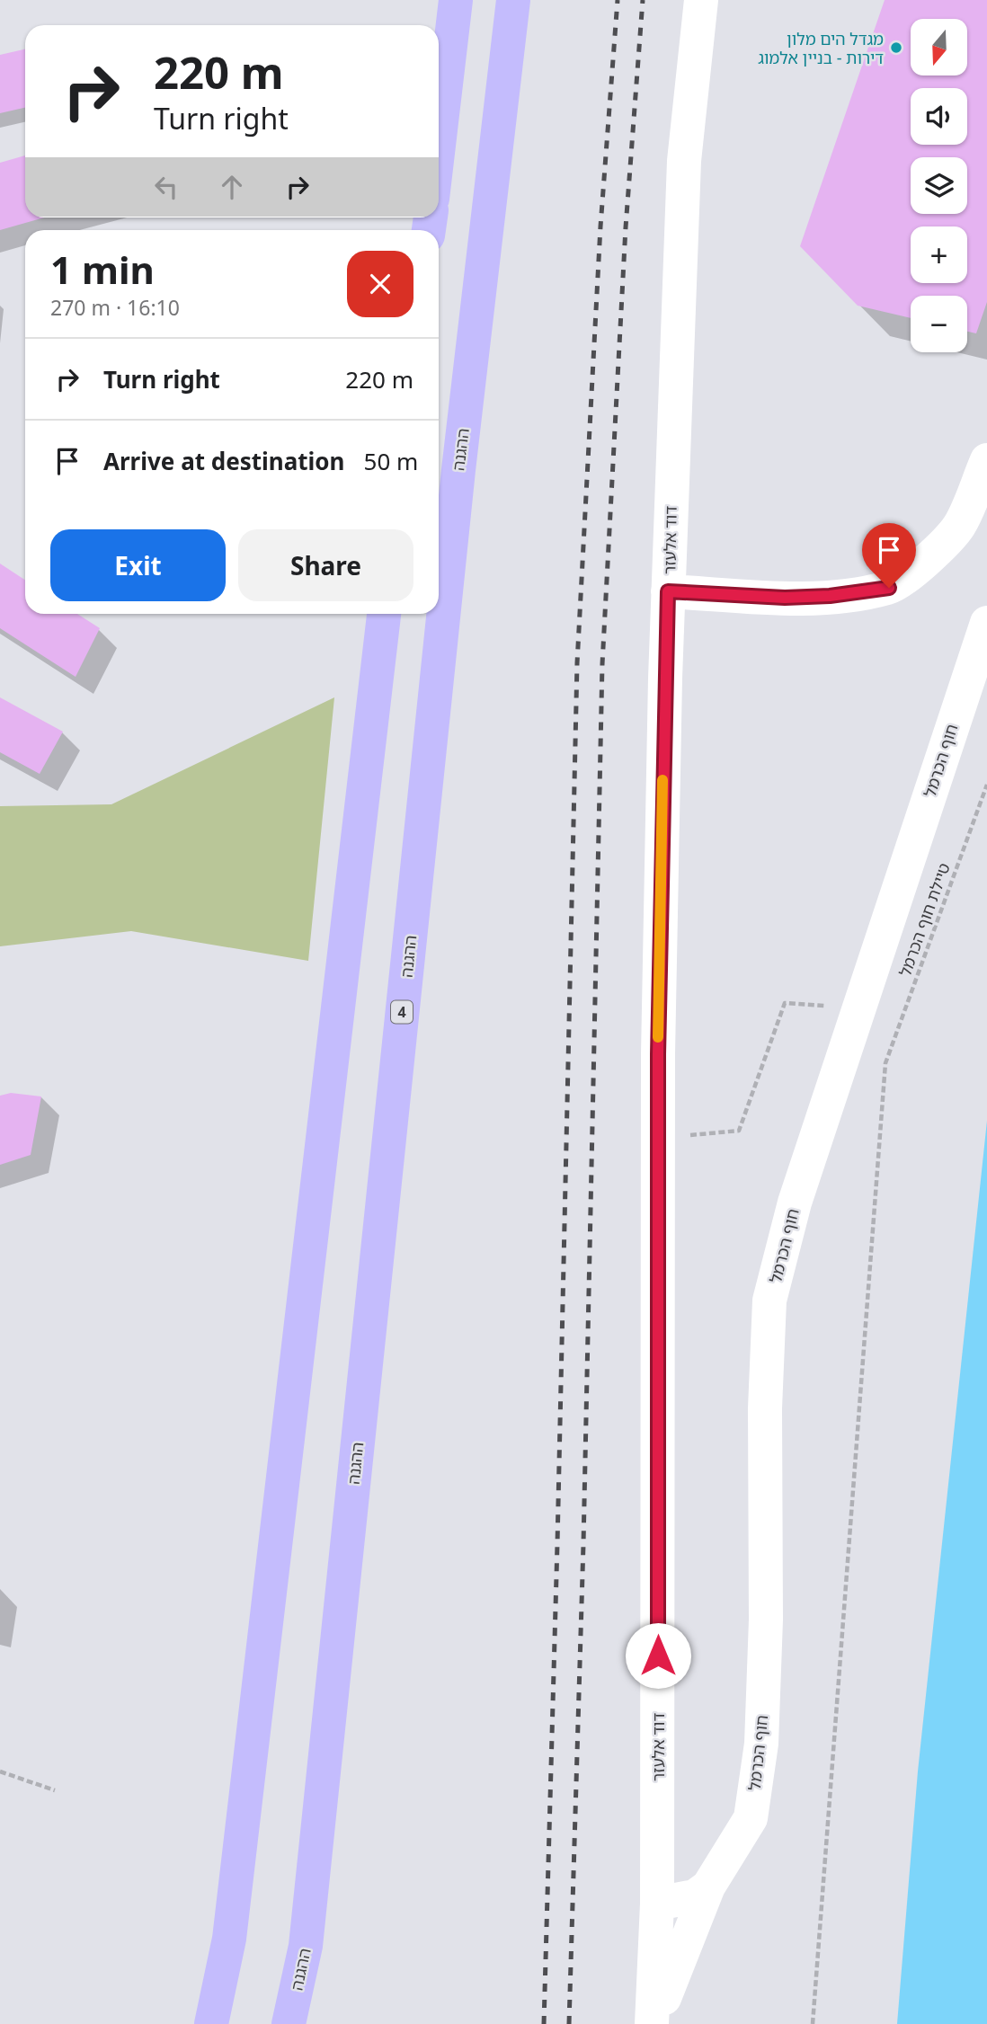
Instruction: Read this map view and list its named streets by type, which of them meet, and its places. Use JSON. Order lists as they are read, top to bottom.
{
  "streets": {
    "highway": ["ההגנה", "4"],
    "street": ["דוד אלעזר", "חוף הכרמל"],
    "path": ["טיילת חוף הכרמל"]
  },
  "places": ["מגדל הים מלון דירות - בניין אלמוג"],
  "north": "bottom",
  "page": {
    "map_buttons": ["+", "−"],
    "turn": ["220 m", "Turn right"],
    "heading": ["1 min", "270 m · 16:10"],
    "list": [
      {
        "name": "Turn right",
        "value": "220 m"
      },
      {
        "name": "Arrive at destination",
        "value": "50 m"
      }
    ],
    "buttons": ["Exit", "Share"]
  }
}
